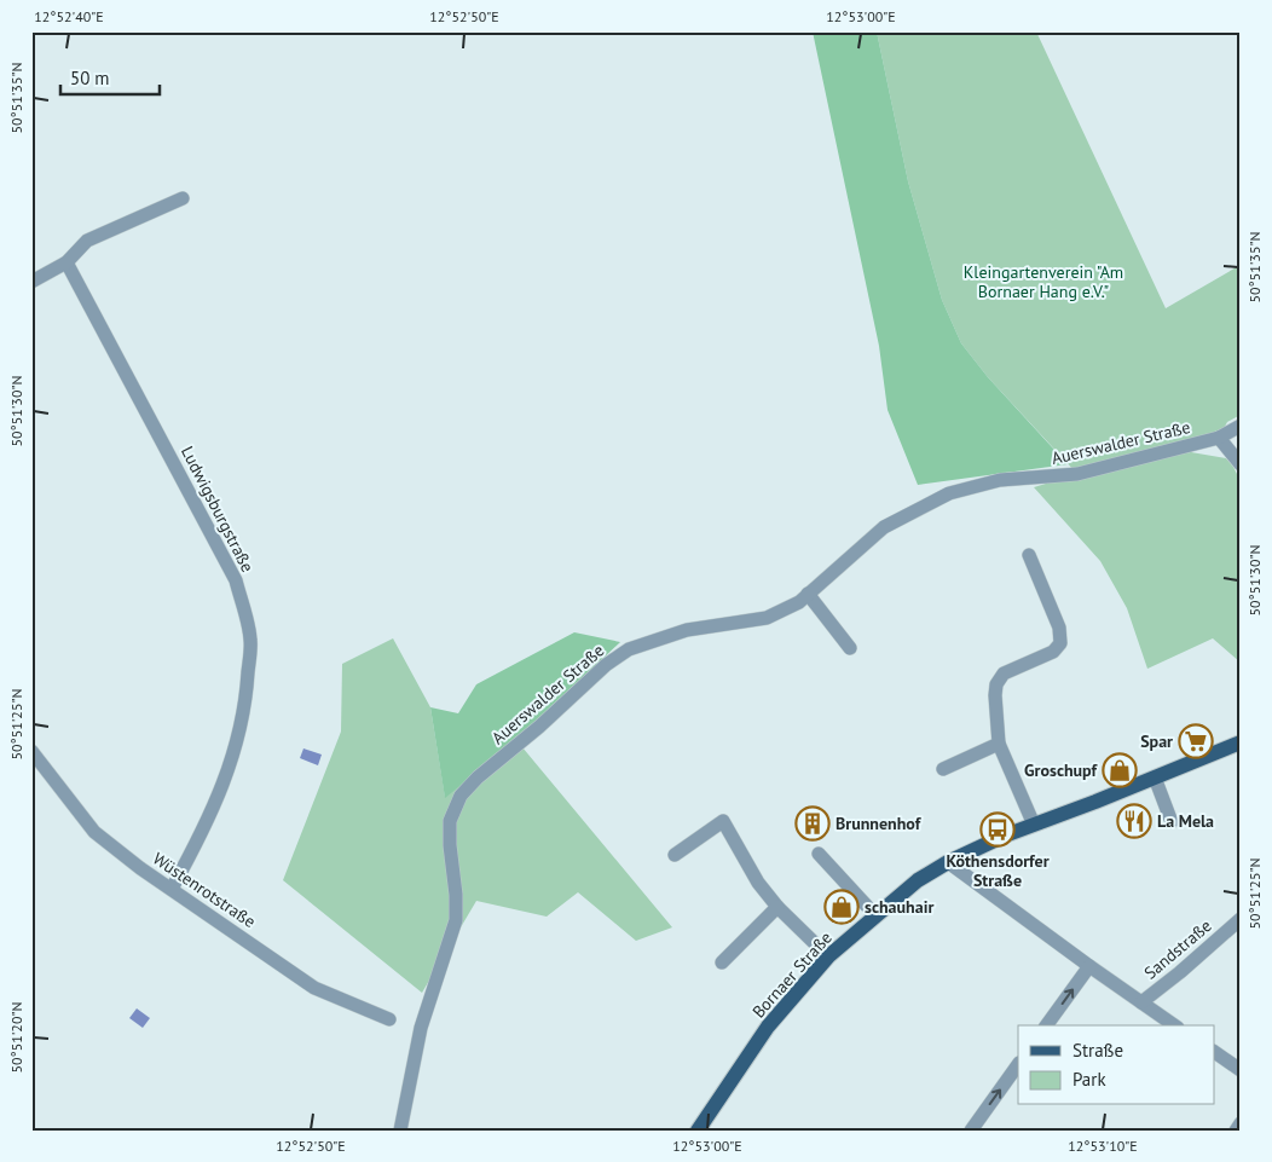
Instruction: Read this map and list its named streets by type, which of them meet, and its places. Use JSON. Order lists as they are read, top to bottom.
{
  "streets": {
    "main road": ["Bornaer Straße"],
    "street": [
      "Auerswalder Straße",
      "Ludwigsburgstraße",
      "Wüstenrotstraße",
      "Sandstraße"
    ]
  },
  "crossings": [
    ["Ludwigsburgstraße", "Wüstenrotstraße"]
  ],
  "parks": ["Kleingartenverein \"Am Bornaer Hang e.V.\""],
  "places": {
    "supermarket": ["Spar"],
    "shop": ["Groschupf", "schauhair"],
    "restaurant": ["La Mela"],
    "building": ["Brunnenhof"],
    "bus stop": ["Köthensdorfer Straße"]
  },
  "legend": ["Straße", "Park"],
  "scale_bar": "50 m",
  "coordinates": [
    "12°52'40\"E",
    "12°52'50\"E",
    "12°53'00\"E",
    "50°51'35\"N",
    "50°51'30\"N",
    "50°51'25\"N",
    "50°51'20\"N",
    "12°53'10\"E"
  ]
}
